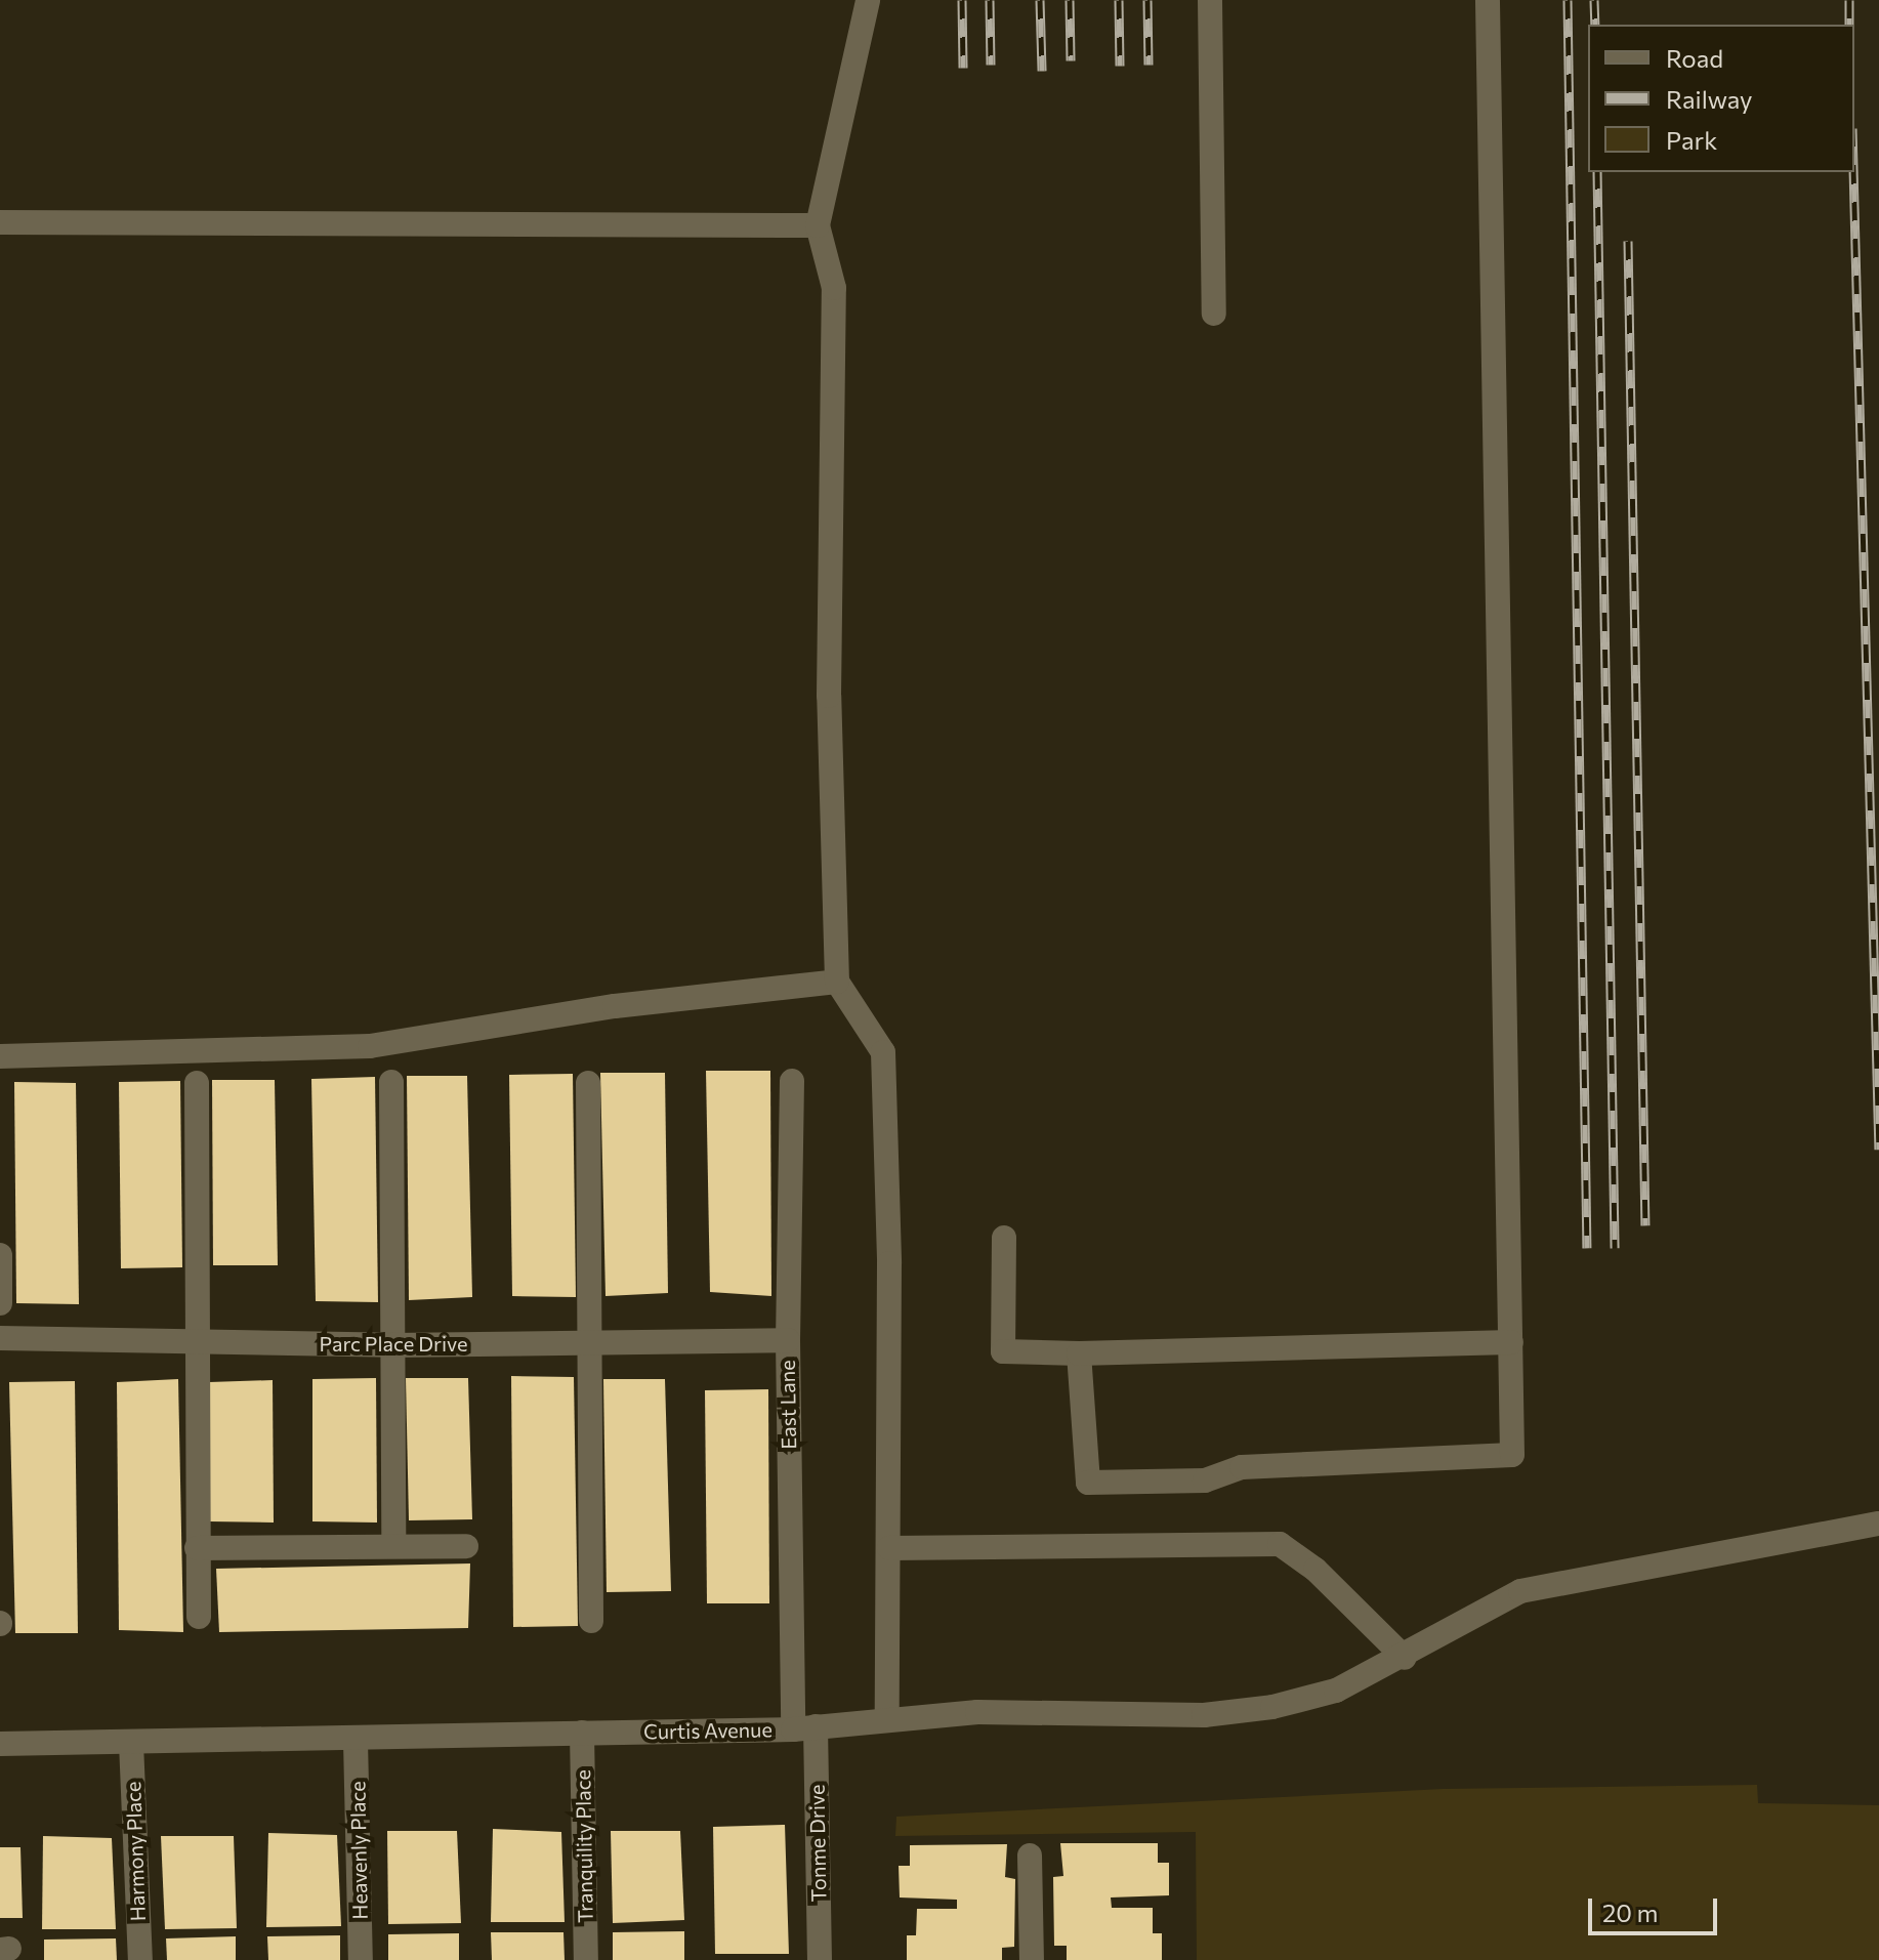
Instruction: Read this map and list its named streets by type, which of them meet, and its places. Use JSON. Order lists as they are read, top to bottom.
{
  "streets": {
    "street": [
      "Parc Place Drive",
      "East Lane",
      "Curtis Avenue",
      "Tonme Drive",
      "Tranquility Place",
      "Heavenly Place",
      "Harmony Place"
    ]
  },
  "crossings": [
    ["Parc Place Drive", "East Lane"],
    ["East Lane", "Curtis Avenue"],
    ["East Lane", "Tonme Drive"],
    ["Curtis Avenue", "Tonme Drive"],
    ["Curtis Avenue", "Tranquility Place"],
    ["Curtis Avenue", "Heavenly Place"],
    ["Curtis Avenue", "Harmony Place"]
  ],
  "legend": ["Road", "Railway", "Park"],
  "scale_bar": "20 m"
}
